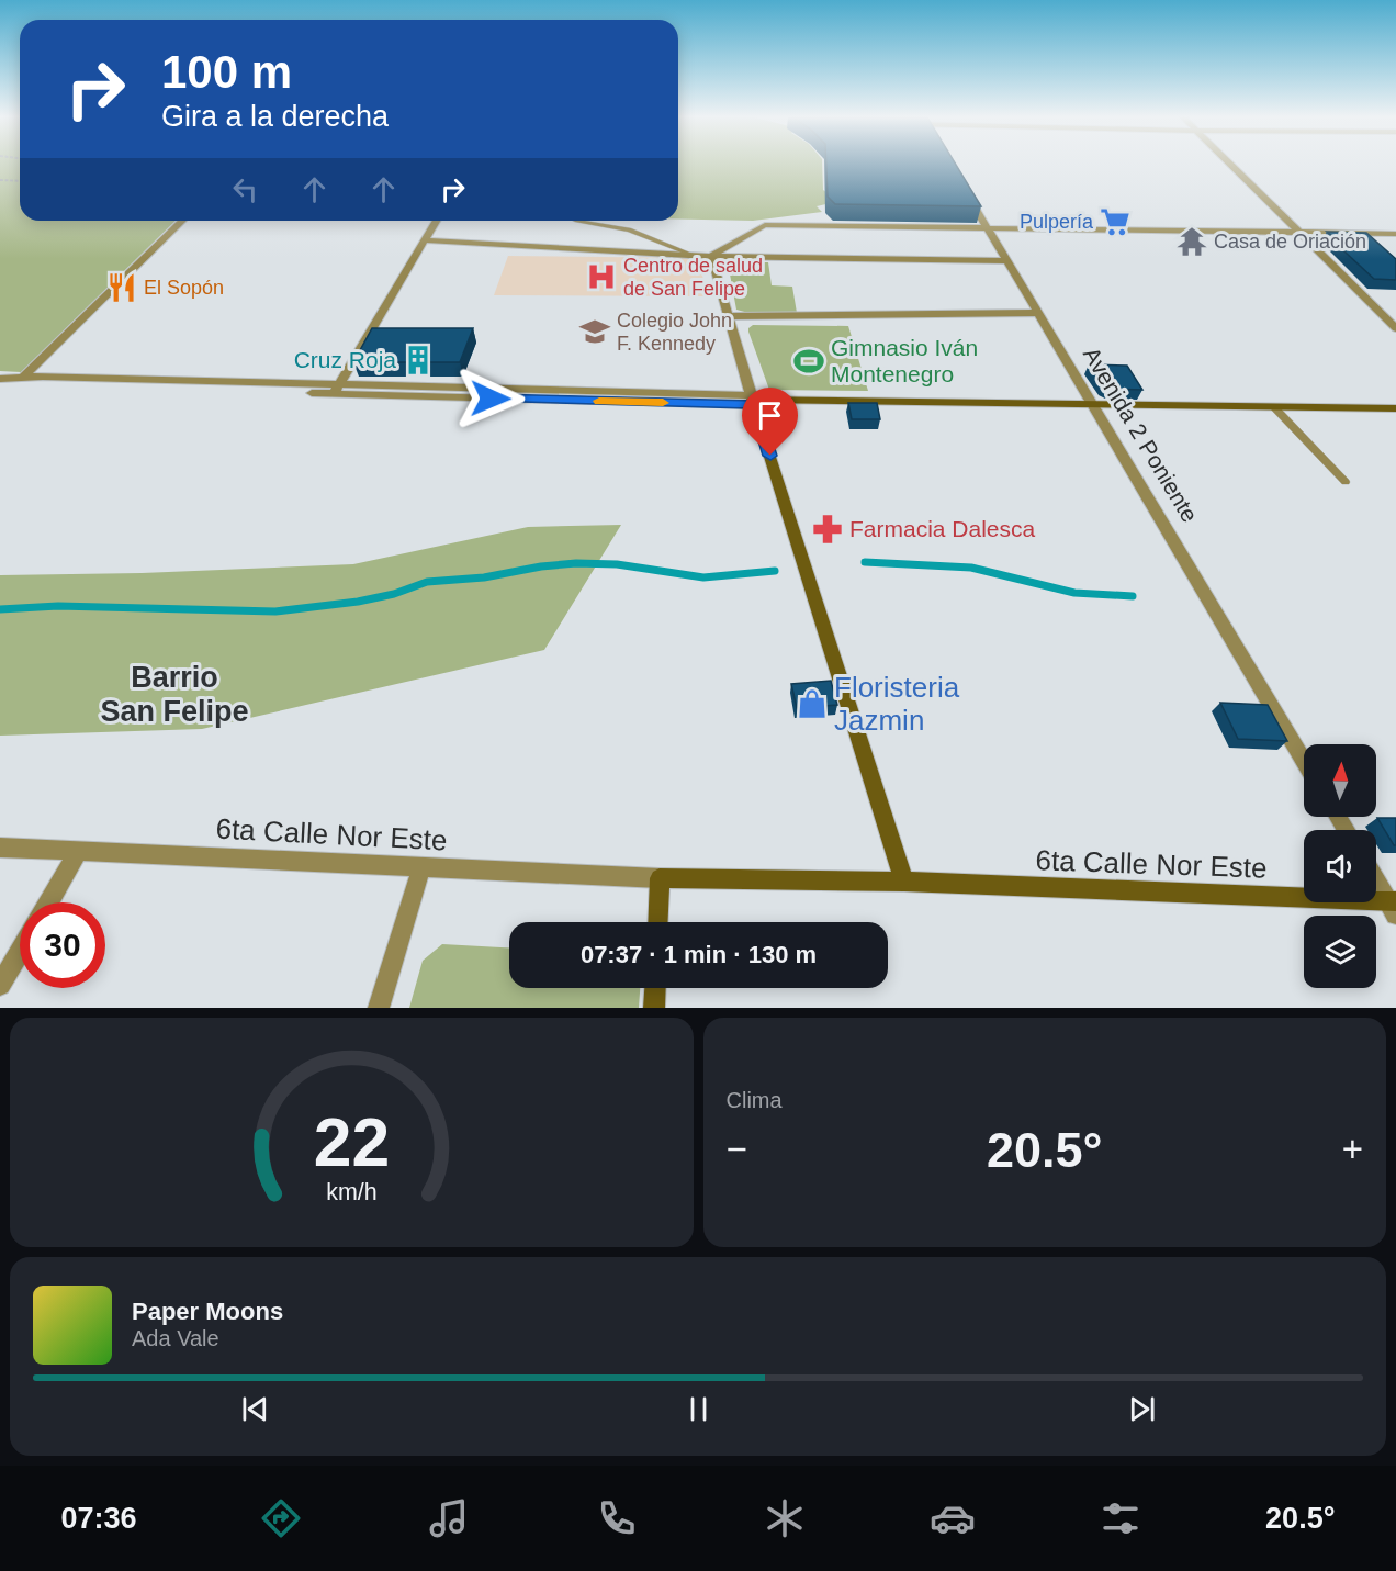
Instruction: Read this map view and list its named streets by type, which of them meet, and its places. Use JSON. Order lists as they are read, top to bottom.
{
  "streets": {
    "street": ["Avenida 2 Poniente", "6ta Calle Nor Este"]
  },
  "districts": ["Barrio San Felipe"],
  "places": {
    "supermarket": ["Pulpería"],
    "temple": ["Casa de Oriación"],
    "hospital": ["Centro de salud de San Felipe"],
    "restaurant": ["El Sopón"],
    "school or university": ["Colegio John F. Kennedy"],
    "building": ["Cruz Roja"],
    "sports": ["Gimnasio Iván Montenegro"],
    "pharmacy": ["Farmacia Dalesca"],
    "shop": ["Floristeria Jazmin"]
  },
  "north": "top",
  "page": {
    "turn": ["100 m", "Gira a la derecha"],
    "limit": "30",
    "trip": "07:37 · 1 min · 130 m",
    "tile": "Clima",
    "heat": ["−", "20.5°", "+"],
    "song": ["Paper Moons", "Ada Vale"],
    "tabs": ["07:36", "20.5°"],
    "gauge": ["22", "km/h"]
  }
}
